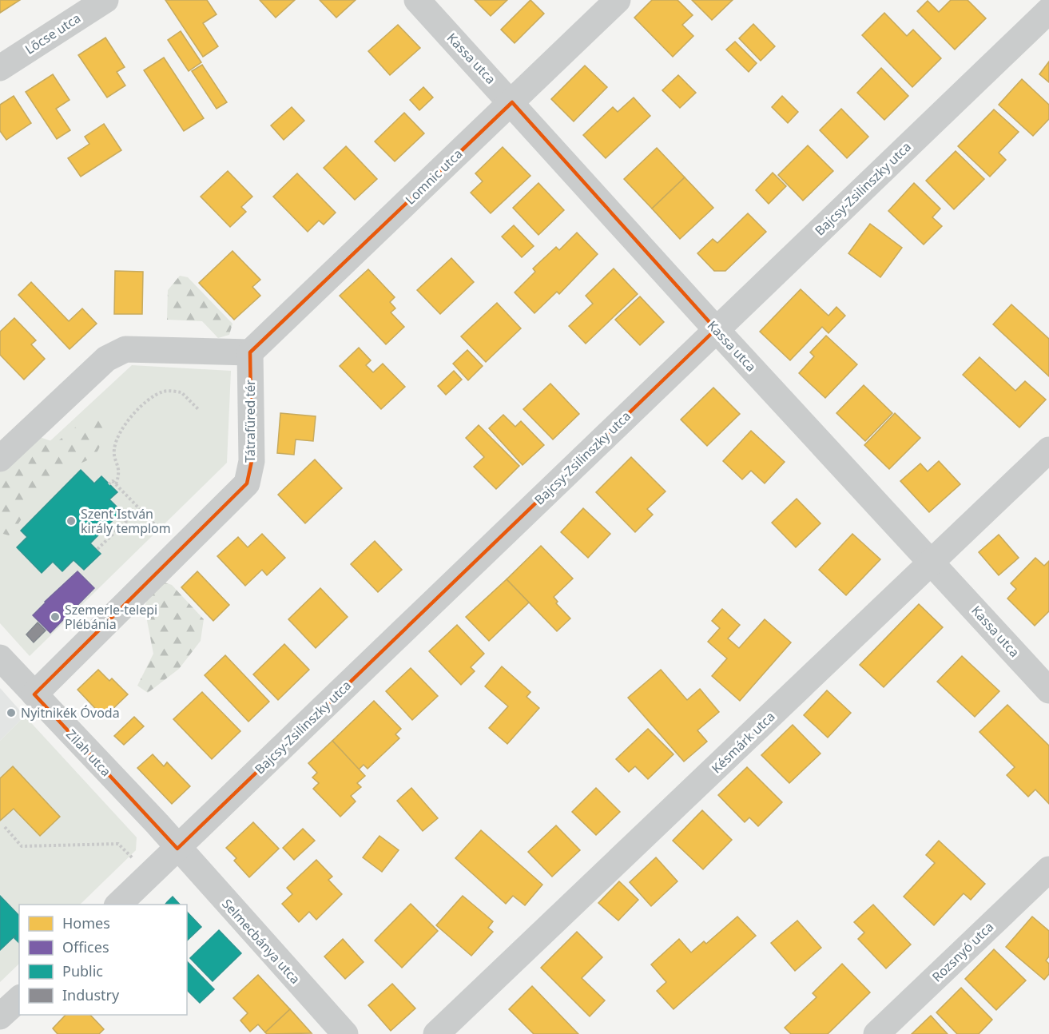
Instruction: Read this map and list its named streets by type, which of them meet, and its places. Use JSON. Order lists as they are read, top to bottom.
{
  "streets": {
    "street": [
      "Lőcse utca",
      "Kassa utca",
      "Lomnic utca",
      "Bajcsy-Zsilinszky utca",
      "Tátrafüred tér",
      "Késmárk utca",
      "Zilah utca",
      "Selmecbánya utca",
      "Rozsnyó utca"
    ]
  },
  "crossings": [
    ["Kassa utca", "Lomnic utca"],
    ["Kassa utca", "Bajcsy-Zsilinszky utca"],
    ["Kassa utca", "Késmárk utca"],
    ["Lomnic utca", "Tátrafüred tér"],
    ["Bajcsy-Zsilinszky utca", "Zilah utca"],
    ["Bajcsy-Zsilinszky utca", "Selmecbánya utca"],
    ["Tátrafüred tér", "Zilah utca"],
    ["Zilah utca", "Selmecbánya utca"]
  ],
  "places": ["Szent István király templom", "Szemerle-telepi Plébánia", "Nyitnikék Óvoda"],
  "legend": [
    "Homes",
    "Offices",
    "Public",
    "Industry"
  ]
}
